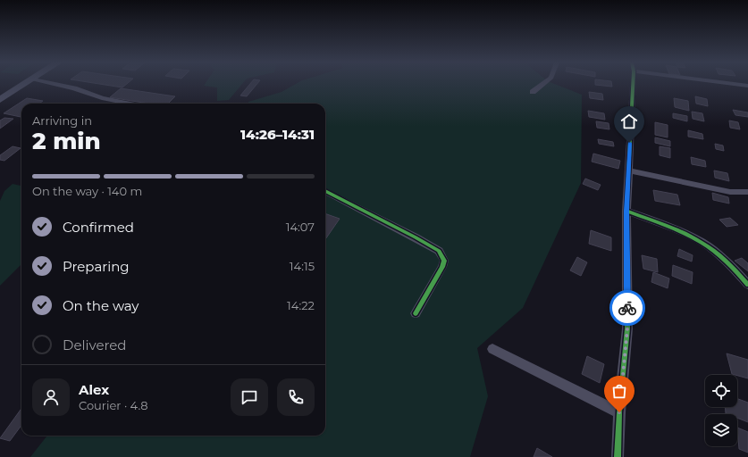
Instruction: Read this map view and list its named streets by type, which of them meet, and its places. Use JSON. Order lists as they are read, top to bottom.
{
  "page": {
    "heading": ["2 min", "Arriving in", "14:26–14:31"],
    "panel": ["Alex", "Courier · 4.8"],
    "bar": "On the way · 140 m",
    "list": [
      ["Confirmed", "14:07"],
      ["Preparing", "14:15"],
      ["On the way", "14:22"],
      "Delivered"
    ]
  }
}
